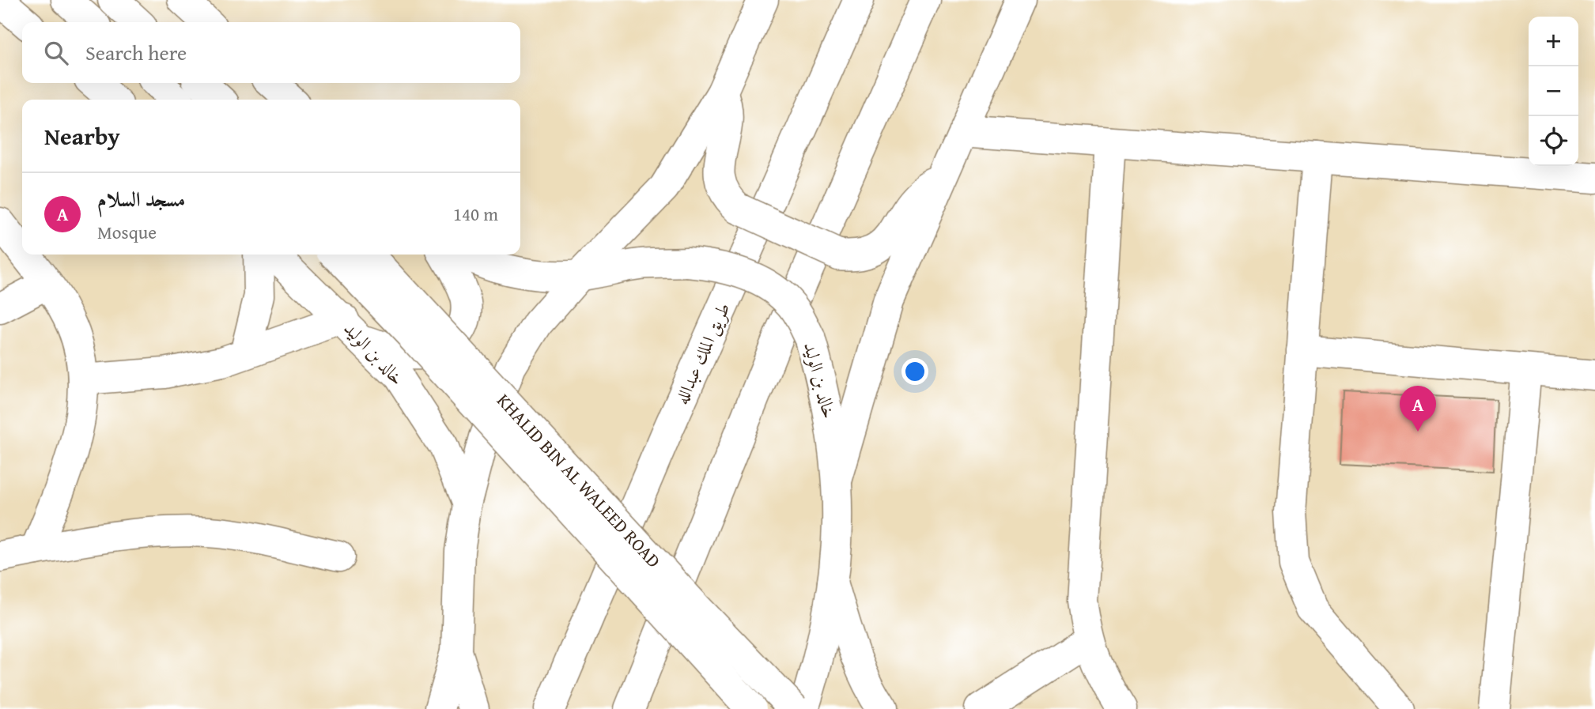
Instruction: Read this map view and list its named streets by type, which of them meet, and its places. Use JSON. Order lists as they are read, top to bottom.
{
  "streets": {
    "main road": ["خالد بن الوليد", "طريق الملك عبدالله", "KHALID BIN AL WALEED ROAD"]
  },
  "page": {
    "map_buttons": ["+", "−"],
    "search": "Search here",
    "heading": "Nearby",
    "list": [
      {
        "mark": "A",
        "name": "مسجد السلام",
        "note": "Mosque",
        "value": "140 m"
      }
    ],
    "pins": "A"
  }
}
